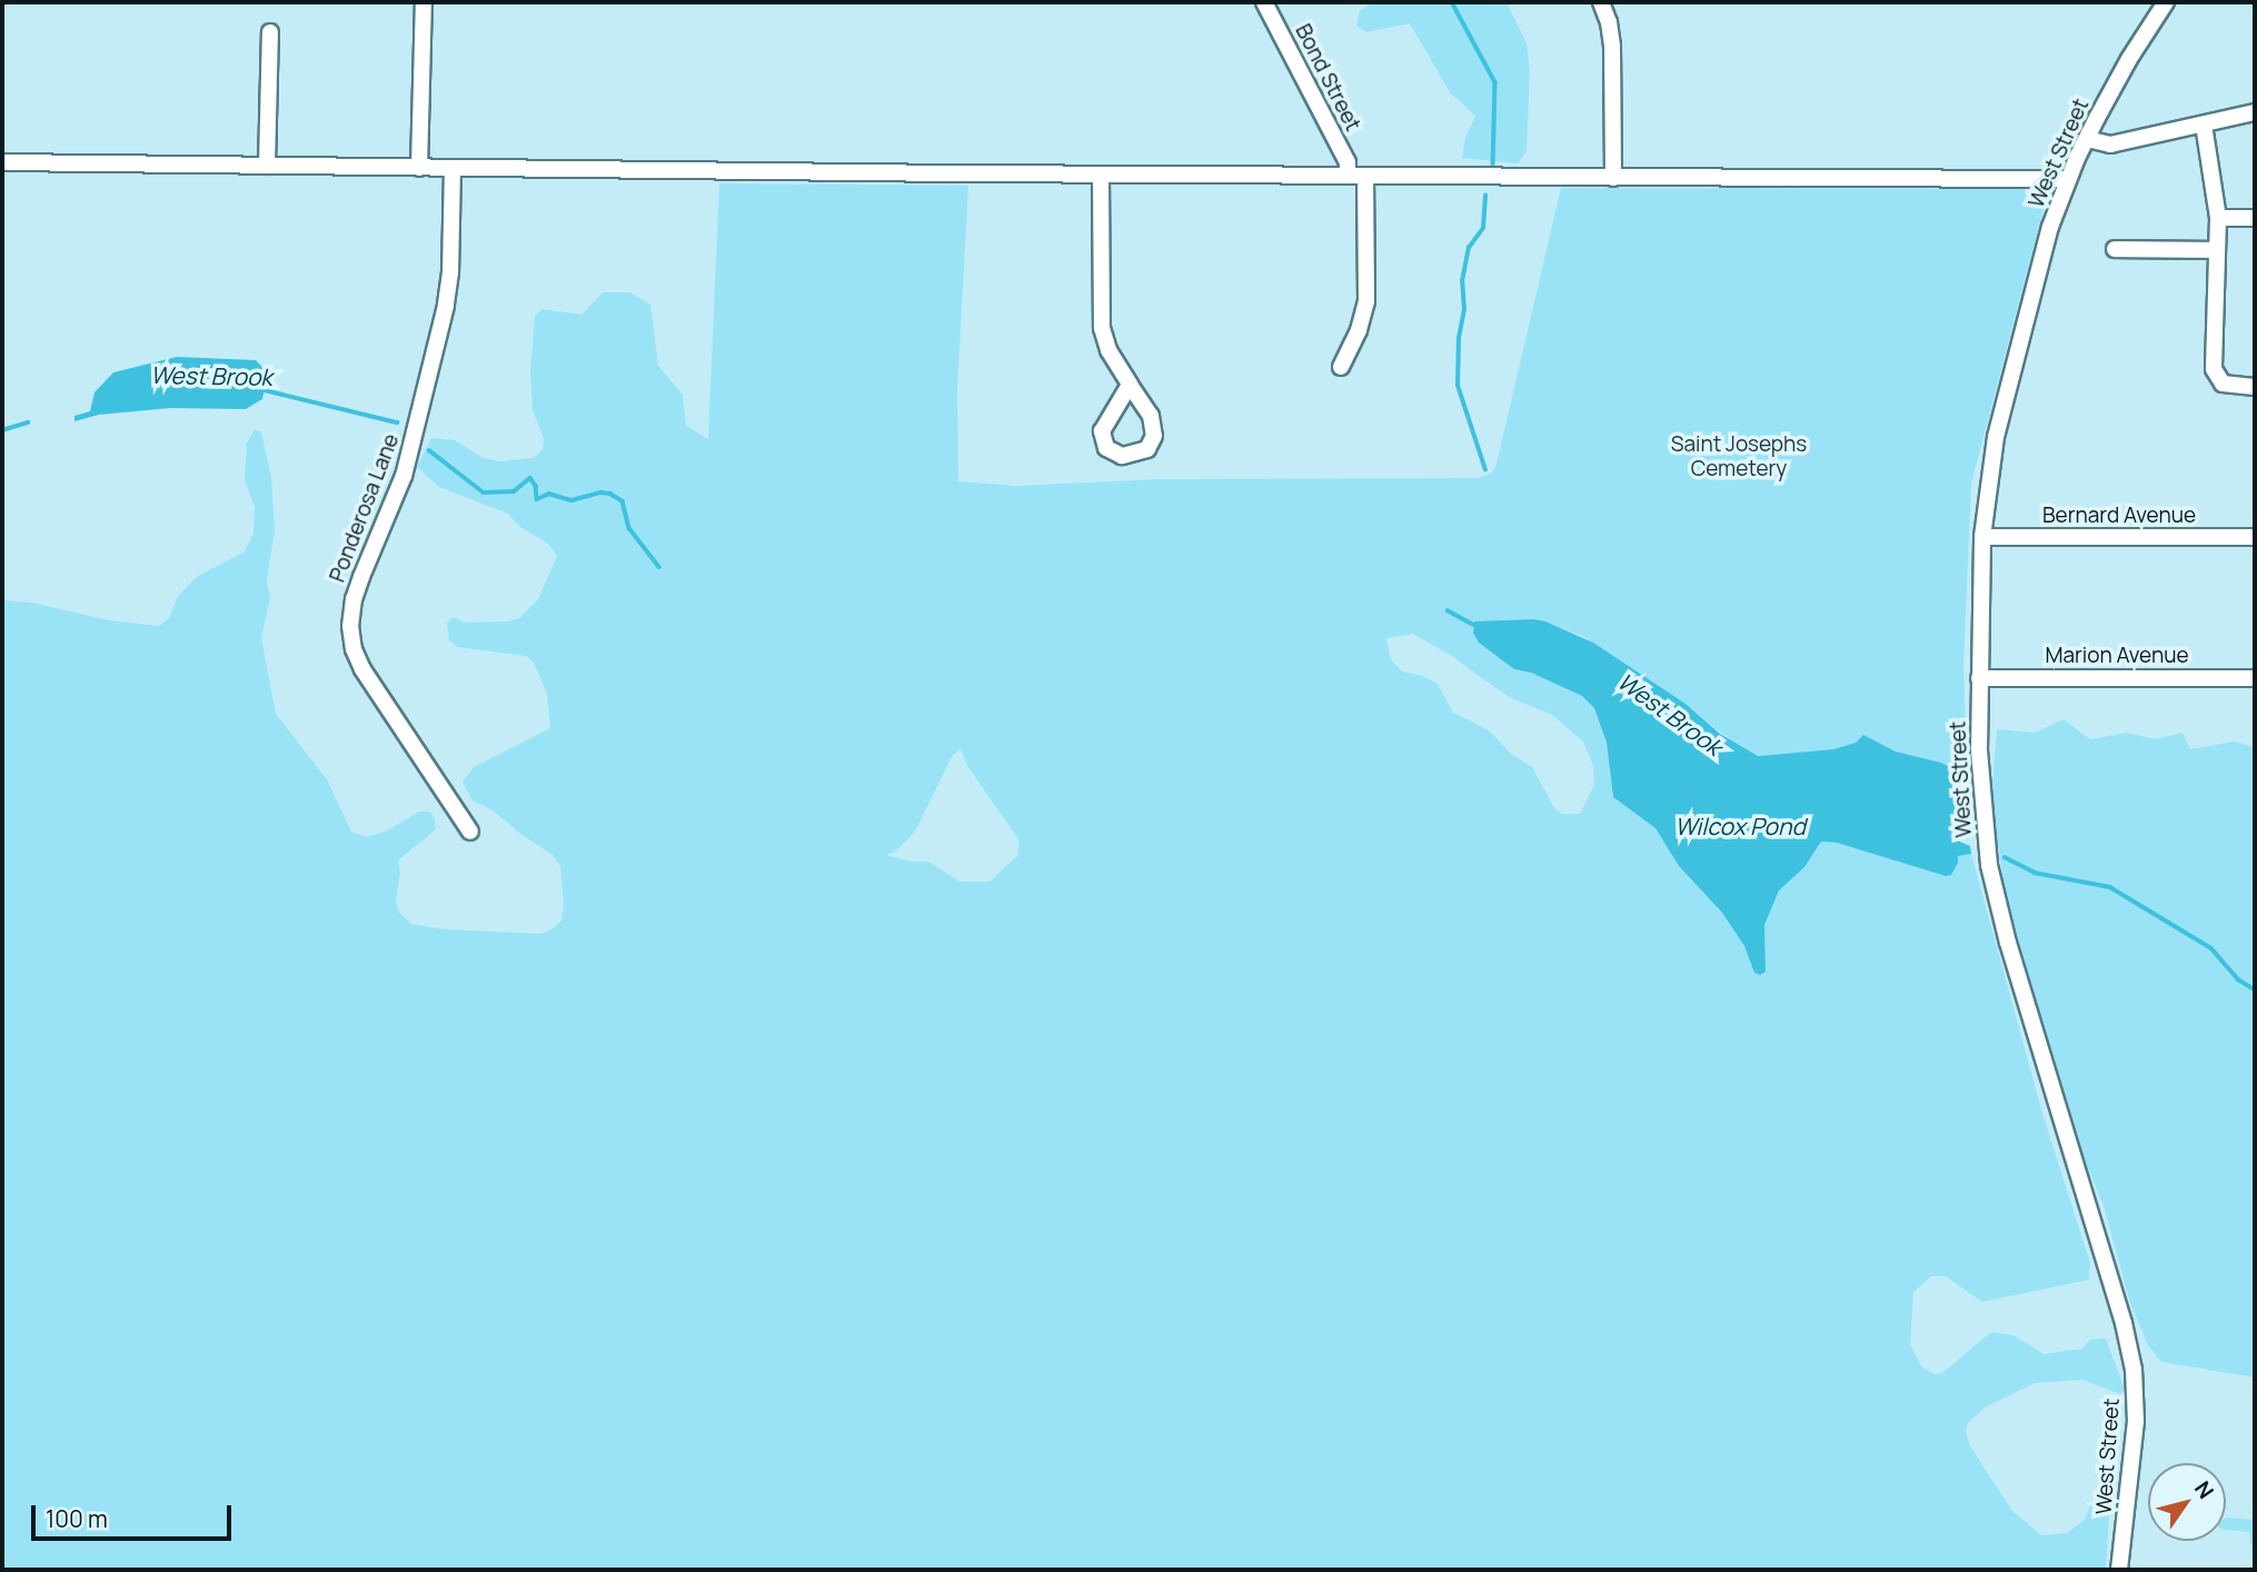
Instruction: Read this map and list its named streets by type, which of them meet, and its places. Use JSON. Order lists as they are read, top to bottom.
{
  "streets": {
    "street": [
      "Bond Street",
      "West Street",
      "Ponderosa Lane",
      "Bernard Avenue",
      "Marion Avenue"
    ]
  },
  "crossings": [
    ["West Street", "Bernard Avenue"],
    ["West Street", "Marion Avenue"]
  ],
  "water": ["West Brook", "Wilcox Pond"],
  "parks": ["Saint Josephs Cemetery"],
  "scale_bar": "100 m",
  "north": "top right"
}
